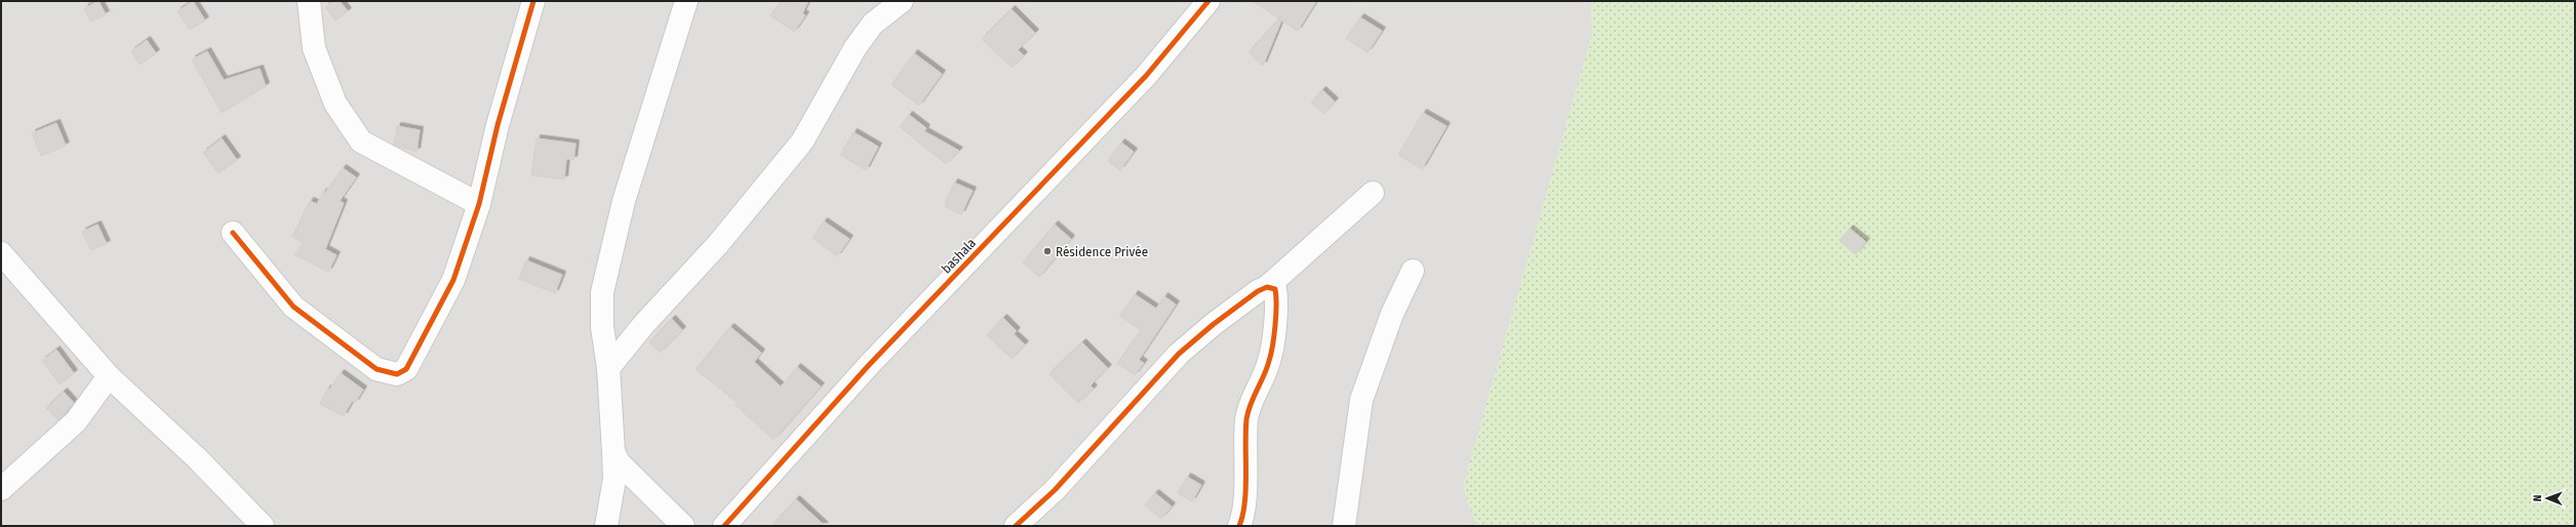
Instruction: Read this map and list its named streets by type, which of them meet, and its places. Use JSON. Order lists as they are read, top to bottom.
{
  "streets": {
    "street": ["bashala"]
  },
  "places": ["Résidence Privée"],
  "north": "left"
}
